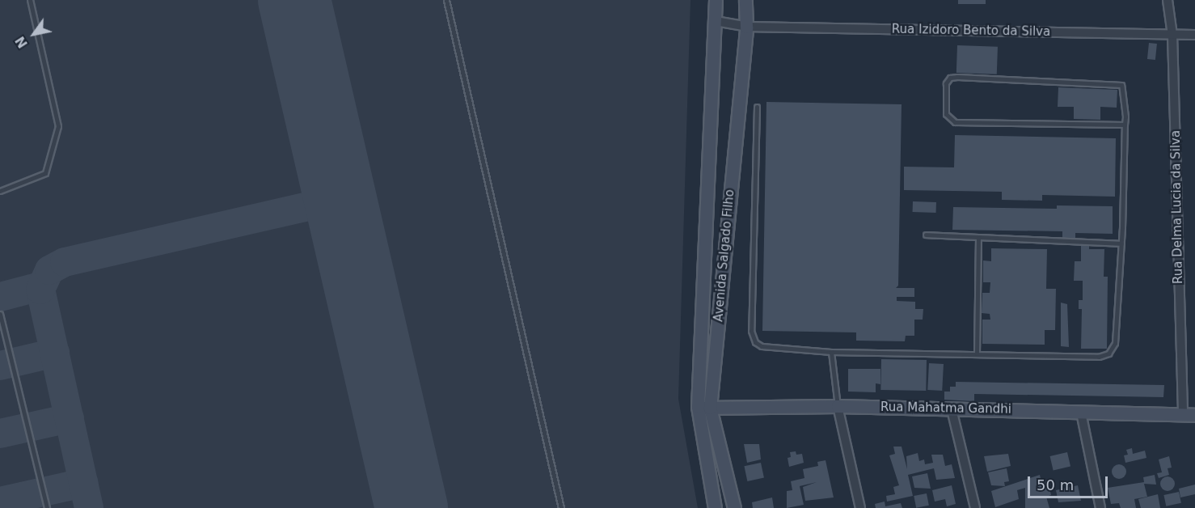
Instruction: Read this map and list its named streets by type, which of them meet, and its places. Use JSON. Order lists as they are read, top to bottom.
{
  "streets": {
    "street": [
      "Rua Izidoro Bento da Silva",
      "Rua Delma Lucia da Silva",
      "Avenida Salgado Filho",
      "Rua Mahatma Gandhi"
    ]
  },
  "crossings": [
    ["Rua Izidoro Bento da Silva", "Rua Delma Lucia da Silva"],
    ["Rua Izidoro Bento da Silva", "Avenida Salgado Filho"],
    ["Rua Delma Lucia da Silva", "Rua Mahatma Gandhi"],
    ["Avenida Salgado Filho", "Rua Mahatma Gandhi"]
  ],
  "scale_bar": "50 m",
  "north": "bottom left"
}
